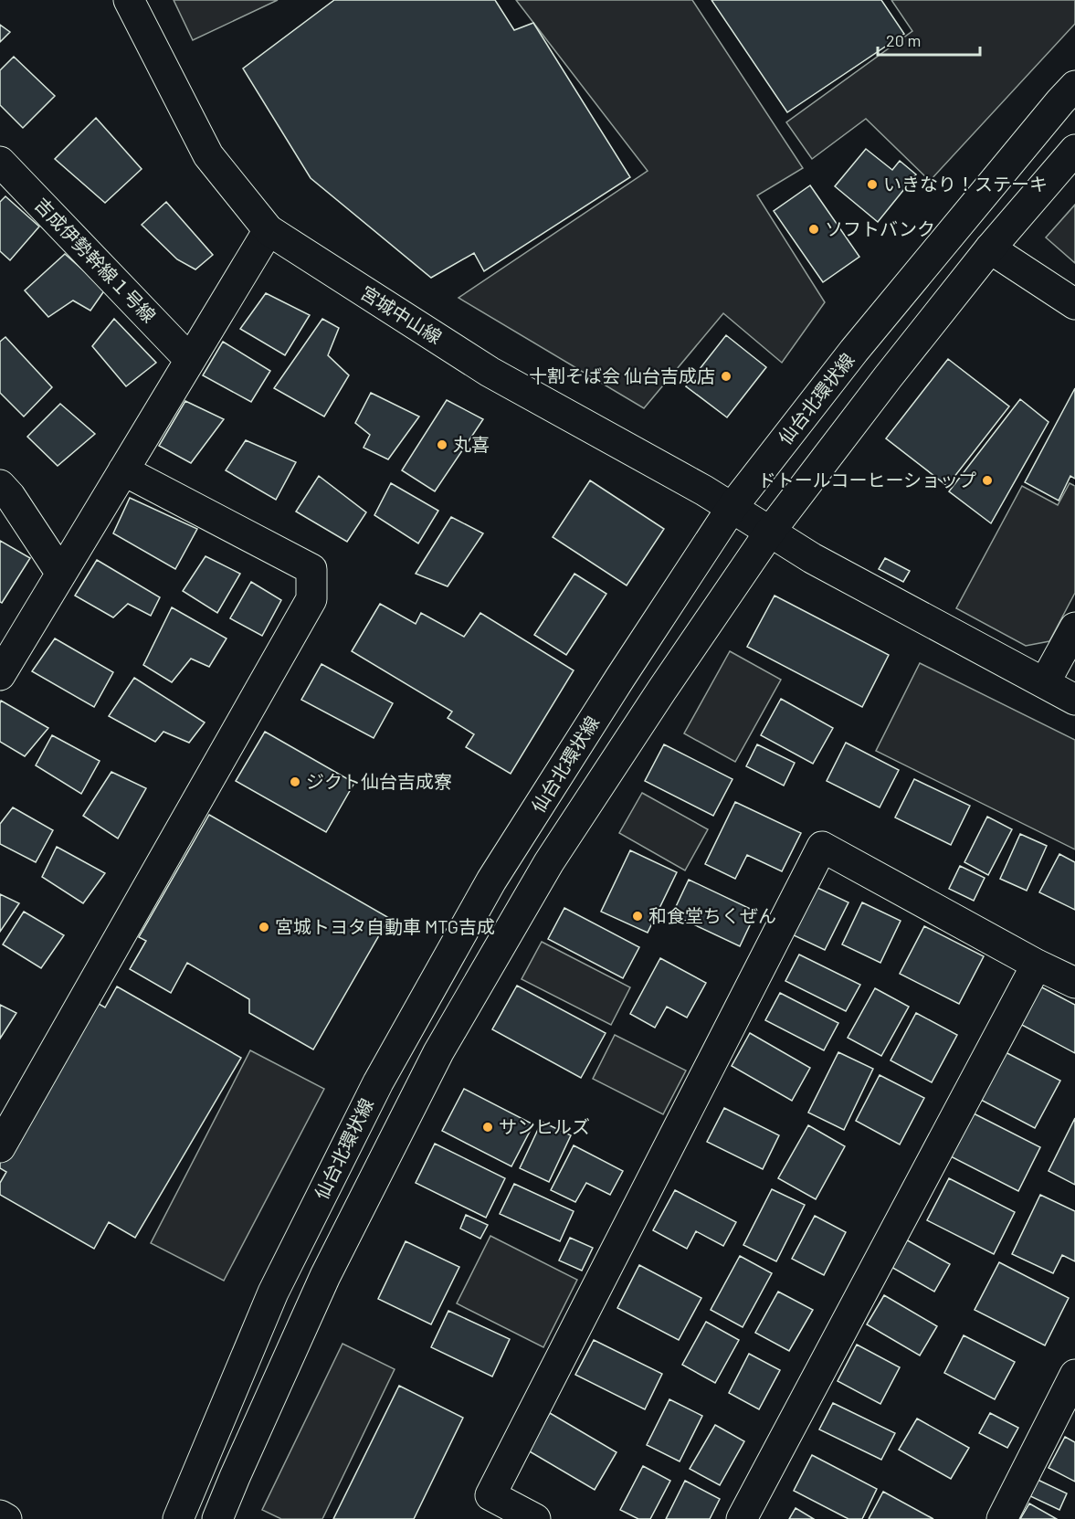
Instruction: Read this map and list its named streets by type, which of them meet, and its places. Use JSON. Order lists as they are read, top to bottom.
{
  "streets": {
    "street": ["吉成伊勢幹線１号線", "宮城中山線", "仙台北環状線"]
  },
  "crossings": [
    ["宮城中山線", "仙台北環状線"]
  ],
  "places": [
    "いきなり！ステーキ",
    "ソフトバンク",
    "十割そば会 仙台吉成店",
    "丸喜",
    "ドトールコーヒーショップ",
    "ジクト仙台吉成寮",
    "和食堂ちくぜん",
    "宮城トヨタ自動車 MTG吉成",
    "サンヒルズ"
  ],
  "scale_bar": "20 m"
}
